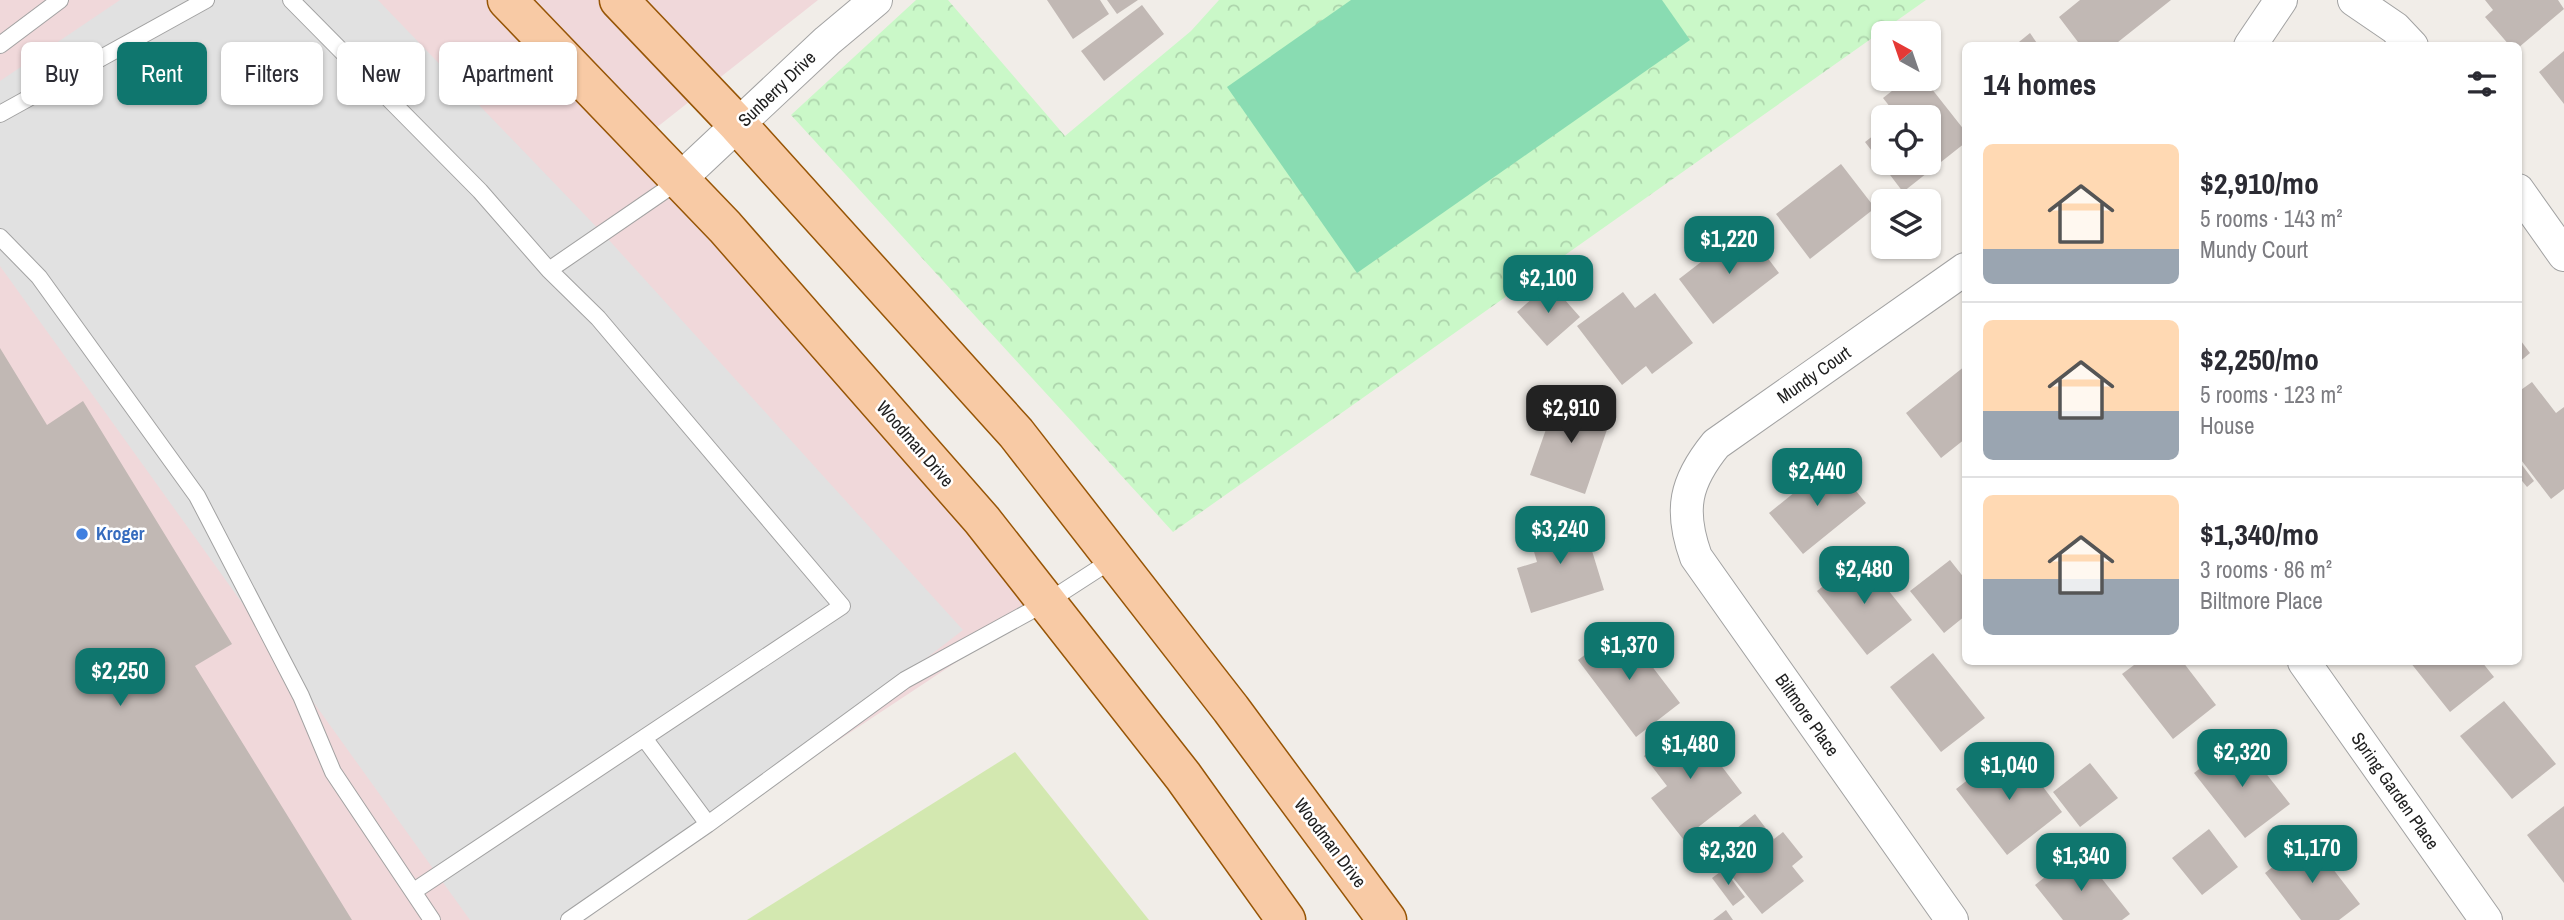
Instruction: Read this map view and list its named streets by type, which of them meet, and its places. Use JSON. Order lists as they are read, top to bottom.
{
  "streets": {
    "main road": ["Woodman Drive"],
    "street": [
      "Sunberry Drive",
      "Mundy Court",
      "Biltmore Place",
      "Spring Garden Place"
    ]
  },
  "crossings": [
    ["Sunberry Drive", "Woodman Drive"],
    ["Mundy Court", "Biltmore Place"]
  ],
  "places": ["Kroger"],
  "north": "top left",
  "page": {
    "chip": [
      "Buy",
      "Rent",
      "Filters",
      "New",
      "Apartment"
    ],
    "heading": "14 homes",
    "list": [
      {
        "name": "$2,910/mo",
        "note": "5 rooms · 143 m² · Mundy Court"
      },
      {
        "name": "$2,250/mo",
        "note": "5 rooms · 123 m² · House"
      },
      {
        "name": "$1,340/mo",
        "note": "3 rooms · 86 m² · Biltmore Place"
      }
    ],
    "price": [
      "$1,220",
      "$2,100",
      "$2,910",
      "$2,440",
      "$3,240",
      "$2,480",
      "$1,370",
      "$2,250",
      "$1,480",
      "$2,320",
      "$1,040",
      "$1,170",
      "$2,320",
      "$1,340"
    ]
  }
}
